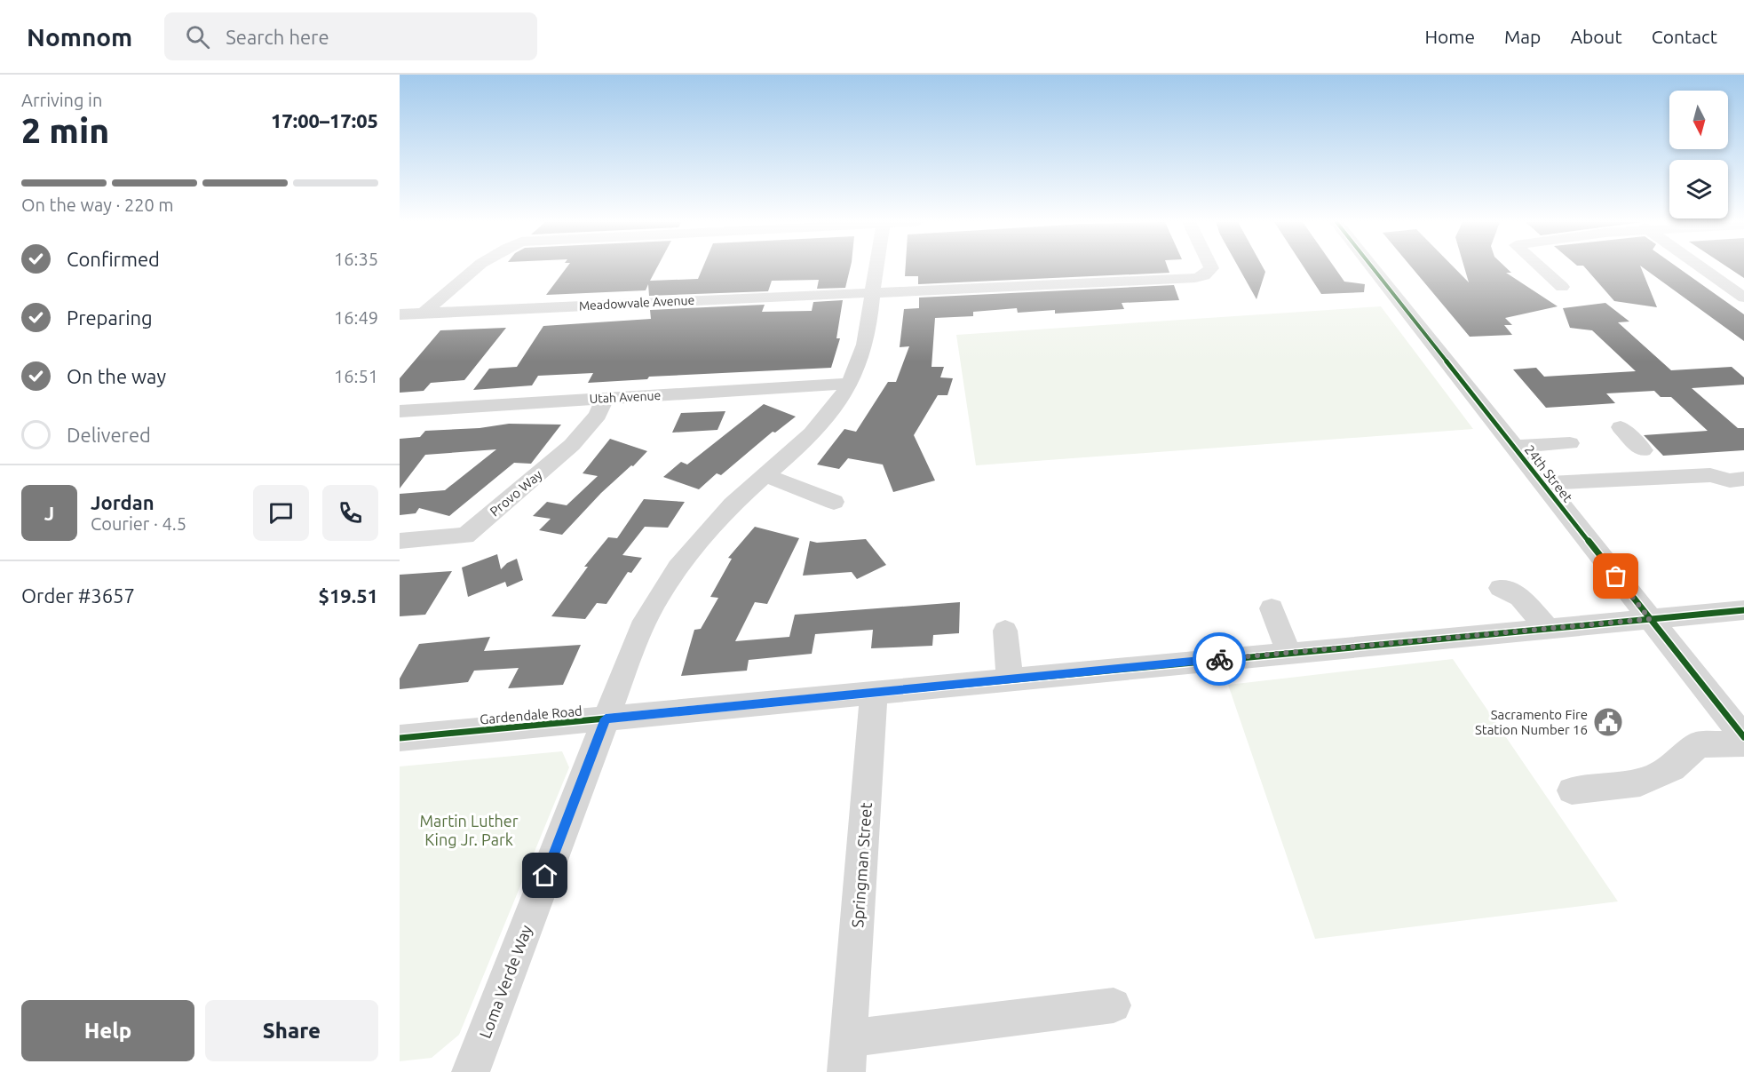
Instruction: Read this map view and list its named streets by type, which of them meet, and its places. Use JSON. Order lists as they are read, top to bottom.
{
  "streets": {
    "street": [
      "Meadowvale Avenue",
      "Utah Avenue",
      "24th Street",
      "Provo Way",
      "Gardendale Road",
      "Springman Street",
      "Loma Verde Way"
    ]
  },
  "crossings": [
    ["Meadowvale Avenue", "Loma Verde Way"],
    ["Utah Avenue", "Provo Way"],
    ["Utah Avenue", "Loma Verde Way"],
    ["24th Street", "Gardendale Road"],
    ["Gardendale Road", "Springman Street"],
    ["Gardendale Road", "Loma Verde Way"]
  ],
  "parks": ["Martin Luther King Jr. Park"],
  "places": {
    "public building": ["Sacramento Fire Station Number 16"]
  },
  "north": "bottom",
  "page": {
    "header": "Nomnom",
    "search": "Search here",
    "nav": [
      "Home",
      "Map",
      "About",
      "Contact"
    ],
    "heading": ["2 min", "Arriving in", "17:00–17:05"],
    "panel": [
      "Jordan",
      "Courier · 4.5",
      "Order #3657",
      "$19.51"
    ],
    "bar": "On the way · 220 m",
    "list": [
      ["Confirmed", "16:35"],
      ["Preparing", "16:49"],
      ["On the way", "16:51"],
      "Delivered"
    ],
    "round": "J",
    "buttons": ["Help", "Share"]
  }
}
